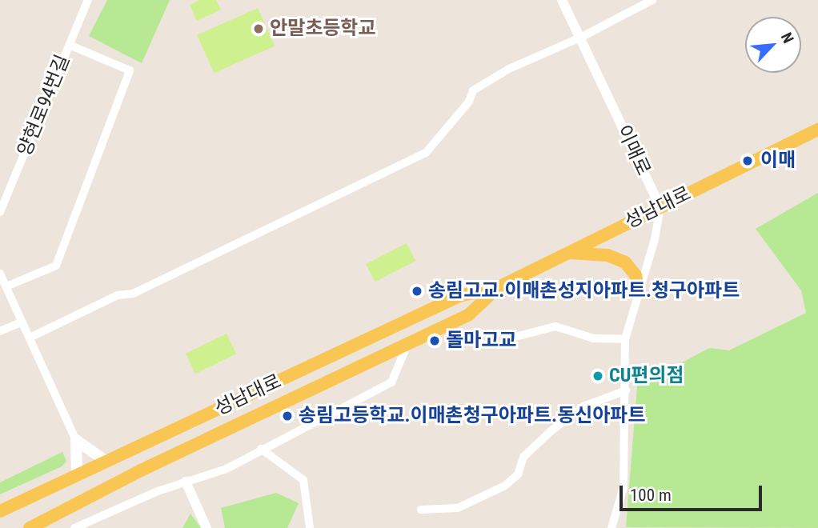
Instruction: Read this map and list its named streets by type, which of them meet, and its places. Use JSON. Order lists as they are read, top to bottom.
{
  "streets": {
    "main road": ["성남대로"],
    "street": ["양현로94번길", "이매로"]
  },
  "crossings": [
    ["이매로", "성남대로"]
  ],
  "places": [
    "안말초등학교",
    "이매",
    "송림고교.이매촌성지아파트.청구아파트",
    "돌마고교",
    "CU편의점",
    "송림고등학교.이매촌청구아파트.동신아파트"
  ],
  "scale_bar": "100 m",
  "north": "top right"
}
